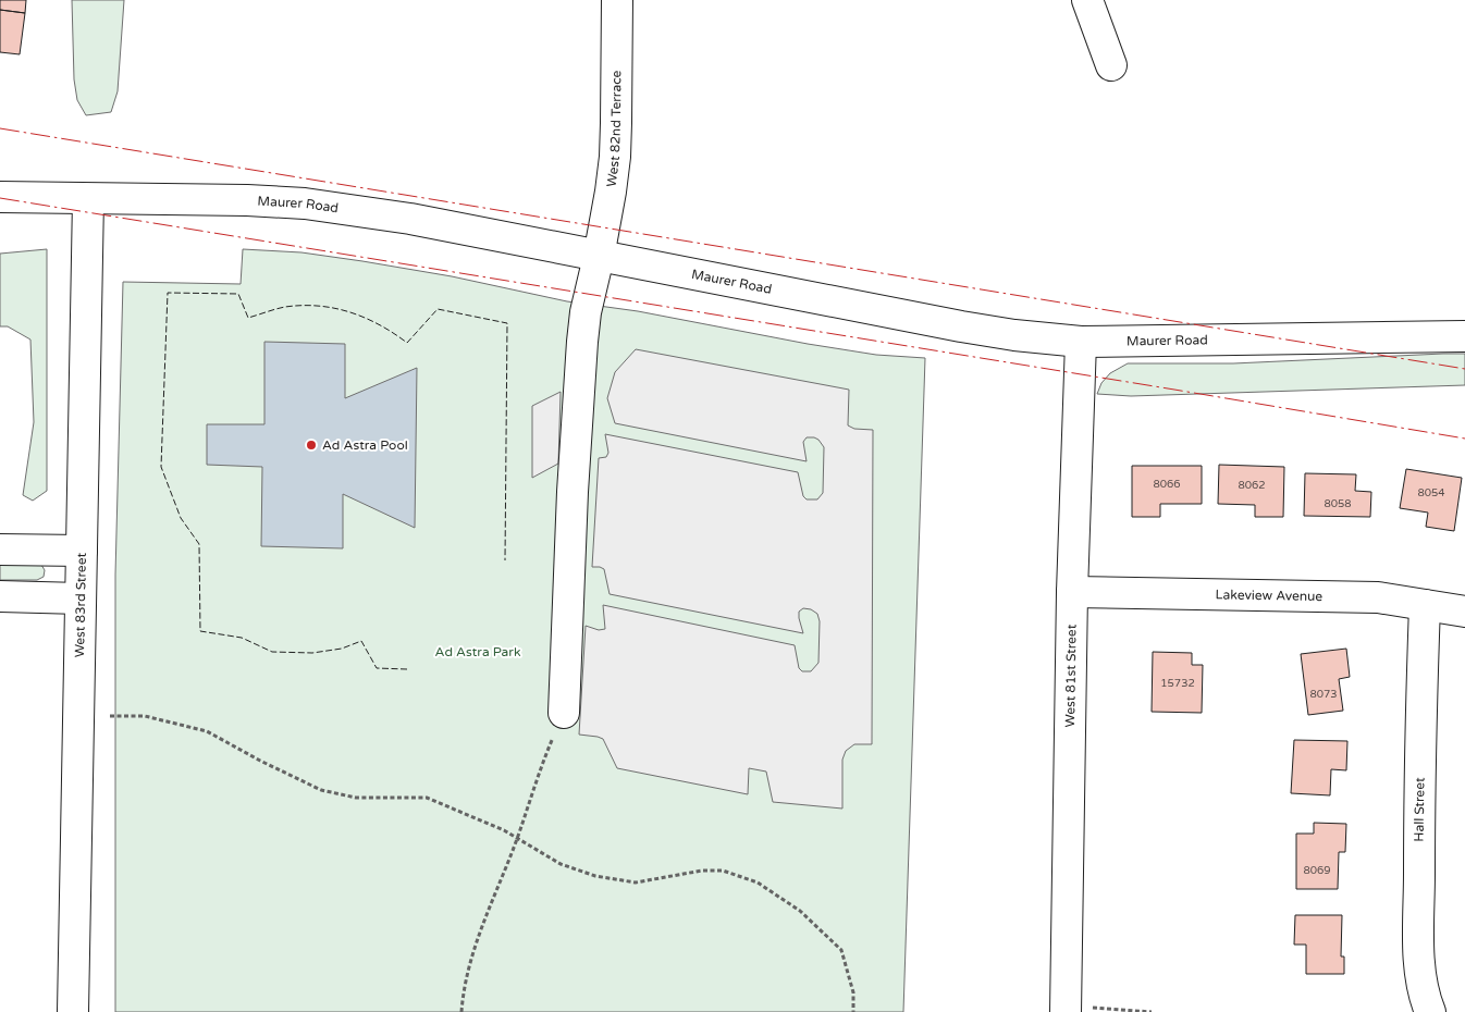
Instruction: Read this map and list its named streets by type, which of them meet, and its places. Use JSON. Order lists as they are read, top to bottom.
{
  "streets": {
    "street": [
      "West 82nd Terrace",
      "Maurer Road",
      "Lakeview Avenue",
      "West 83rd Street",
      "West 81st Street",
      "Hall Street"
    ]
  },
  "crossings": [
    ["West 82nd Terrace", "Maurer Road"],
    ["Maurer Road", "West 83rd Street"],
    ["Maurer Road", "West 81st Street"],
    ["Lakeview Avenue", "West 81st Street"],
    ["Lakeview Avenue", "Hall Street"]
  ],
  "parks": ["Ad Astra Park"],
  "places": ["Ad Astra Pool"],
  "house_numbers": [
    "8066",
    "8062",
    "8054",
    "8058",
    "15732",
    "8073",
    "8069"
  ]
}
